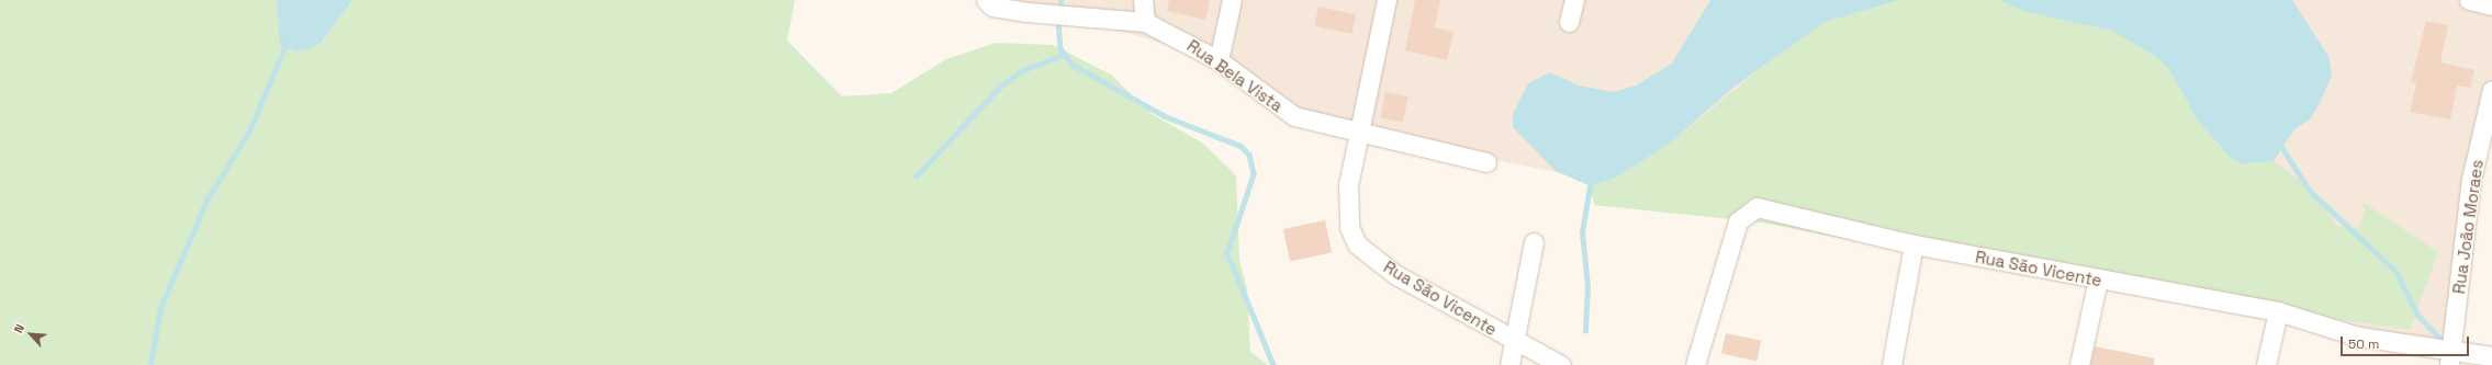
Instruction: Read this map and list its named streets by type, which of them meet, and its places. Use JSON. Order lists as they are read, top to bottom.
{
  "streets": {
    "street": ["Rua Bela Vista", "Rua João Moraes", "Rua São Vicente"]
  },
  "crossings": [
    ["Rua Bela Vista", "Rua São Vicente"],
    ["Rua João Moraes", "Rua São Vicente"]
  ],
  "scale_bar": "50 m",
  "north": "top left"
}
